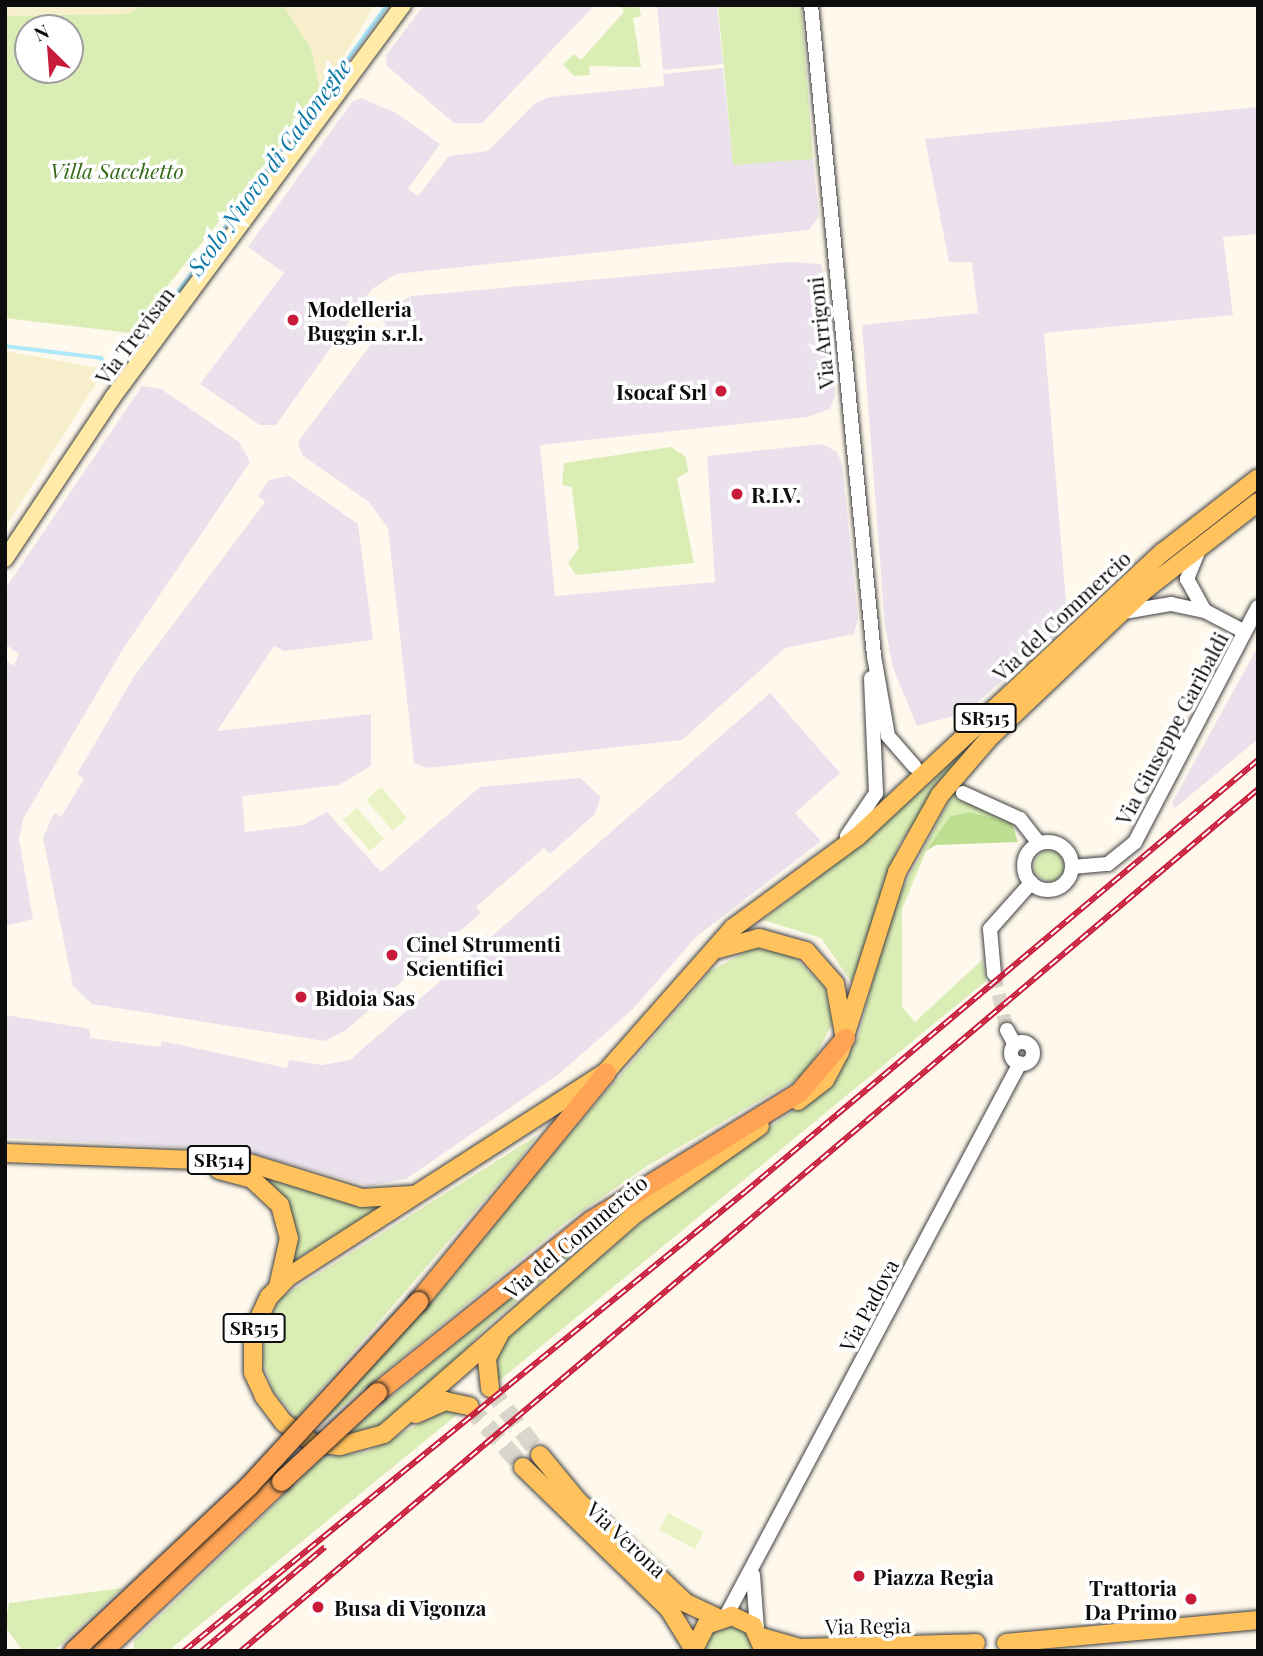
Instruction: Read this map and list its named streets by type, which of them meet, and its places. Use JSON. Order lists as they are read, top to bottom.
{
  "streets": {
    "highway": ["Via del Commercio"],
    "main road": [
      "Via Trevisan",
      "SR515",
      "SR514",
      "Via Padova",
      "Via Verona",
      "Via Regia"
    ],
    "street": ["Via Arrigoni", "Via Giuseppe Garibaldi"]
  },
  "crossings": [
    ["Via Arrigoni", "Via del Commercio"],
    ["Via del Commercio", "SR515"],
    ["Via del Commercio", "SR514"],
    ["Via Padova", "Via Verona"]
  ],
  "water": ["Scolo Nuovo di Cadoneghe"],
  "parks": ["Villa Sacchetto"],
  "places": [
    "Modelleria Buggin s.r.l.",
    "Isocaf Srl",
    "R.I.V.",
    "Cinel Strumenti Scientifici",
    "Bidoia Sas",
    "Piazza Regia",
    "Trattoria Da Primo",
    "Busa di Vigonza"
  ],
  "north": "top left"
}
